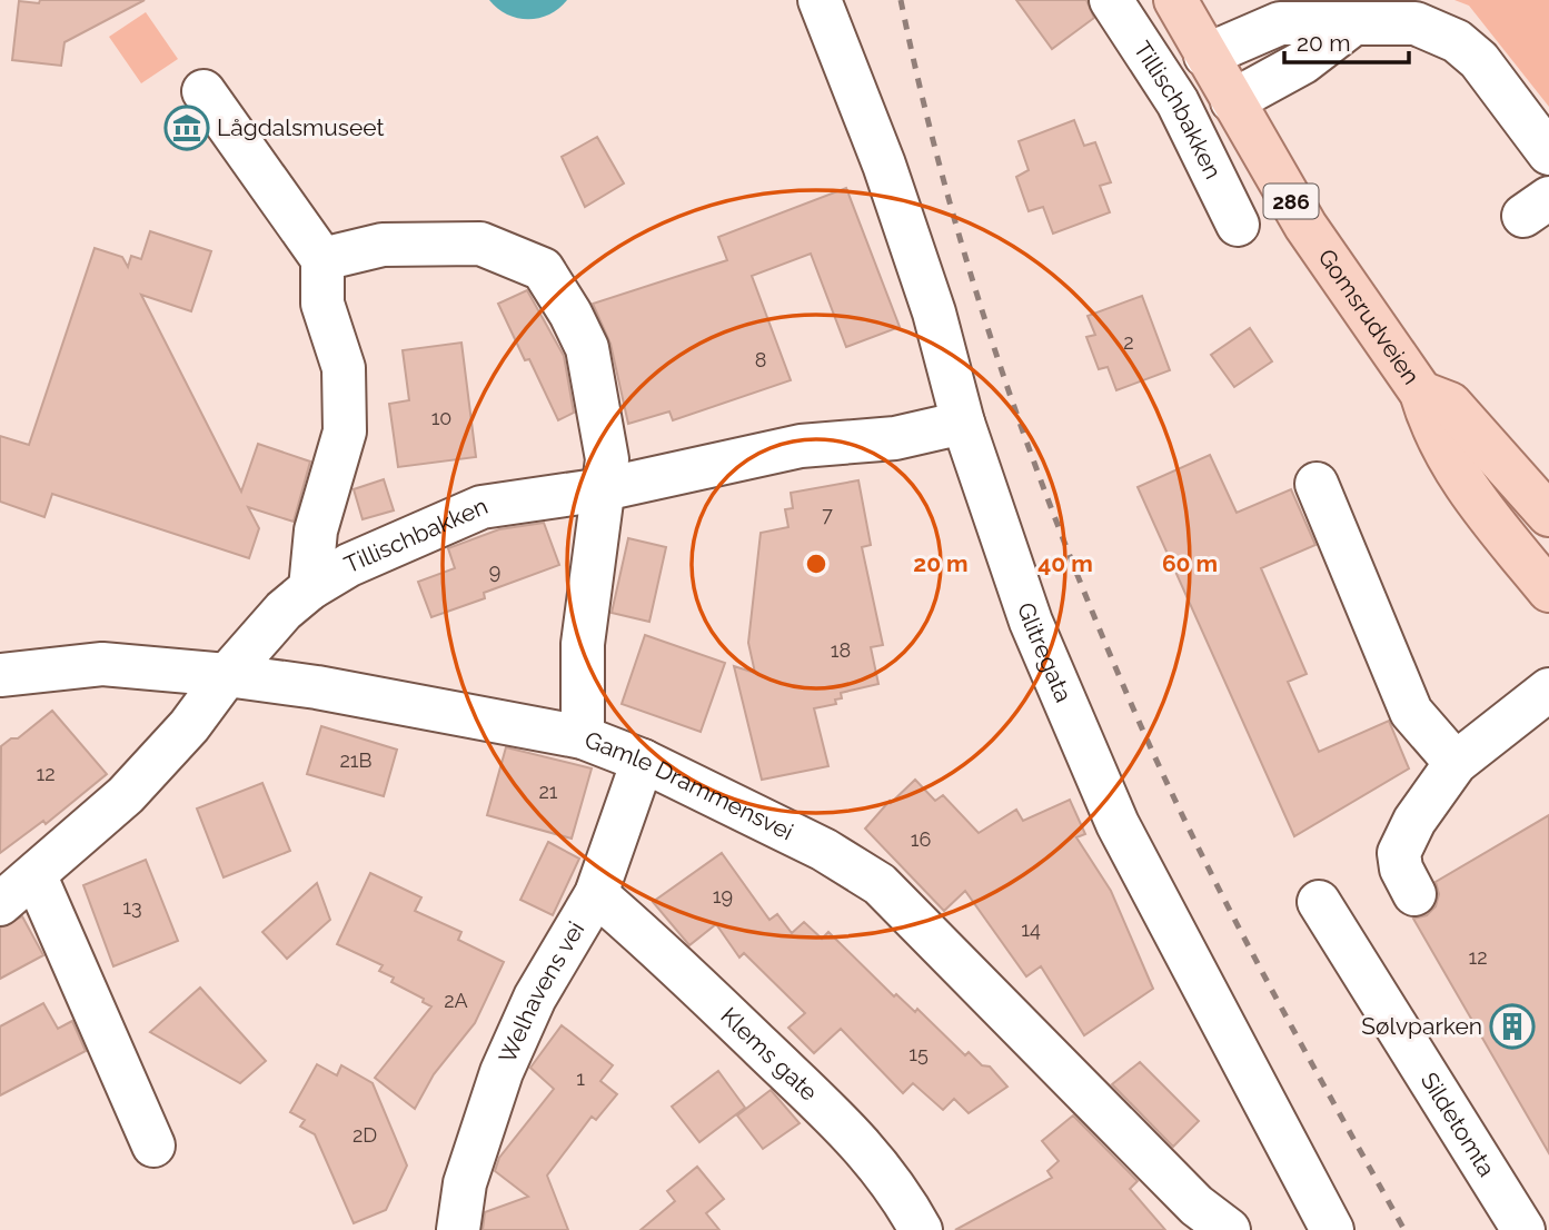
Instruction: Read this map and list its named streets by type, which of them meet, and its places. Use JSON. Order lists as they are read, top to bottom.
{
  "streets": {
    "main road": ["286", "Gomsrudveien"],
    "street": [
      "Tillischbakken",
      "Glitregata",
      "Gamle Drammensvei",
      "Welhavens vei",
      "Klems gate",
      "Sildetomta"
    ]
  },
  "crossings": [
    ["Tillischbakken", "Glitregata"],
    ["Tillischbakken", "Gamle Drammensvei"],
    ["Gamle Drammensvei", "Welhavens vei"],
    ["Welhavens vei", "Klems gate"]
  ],
  "places": {
    "museum": ["Lågdalsmuseet"],
    "building": ["Sølvparken"]
  },
  "house_numbers": [
    "2",
    "8",
    "10",
    "7",
    "9",
    "18",
    "21B",
    "12",
    "21",
    "16",
    "19",
    "13",
    "14",
    "12",
    "2A",
    "15",
    "1",
    "2D"
  ],
  "scale_bar": "20 m",
  "rings": ["20 m", "40 m", "60 m"]
}
